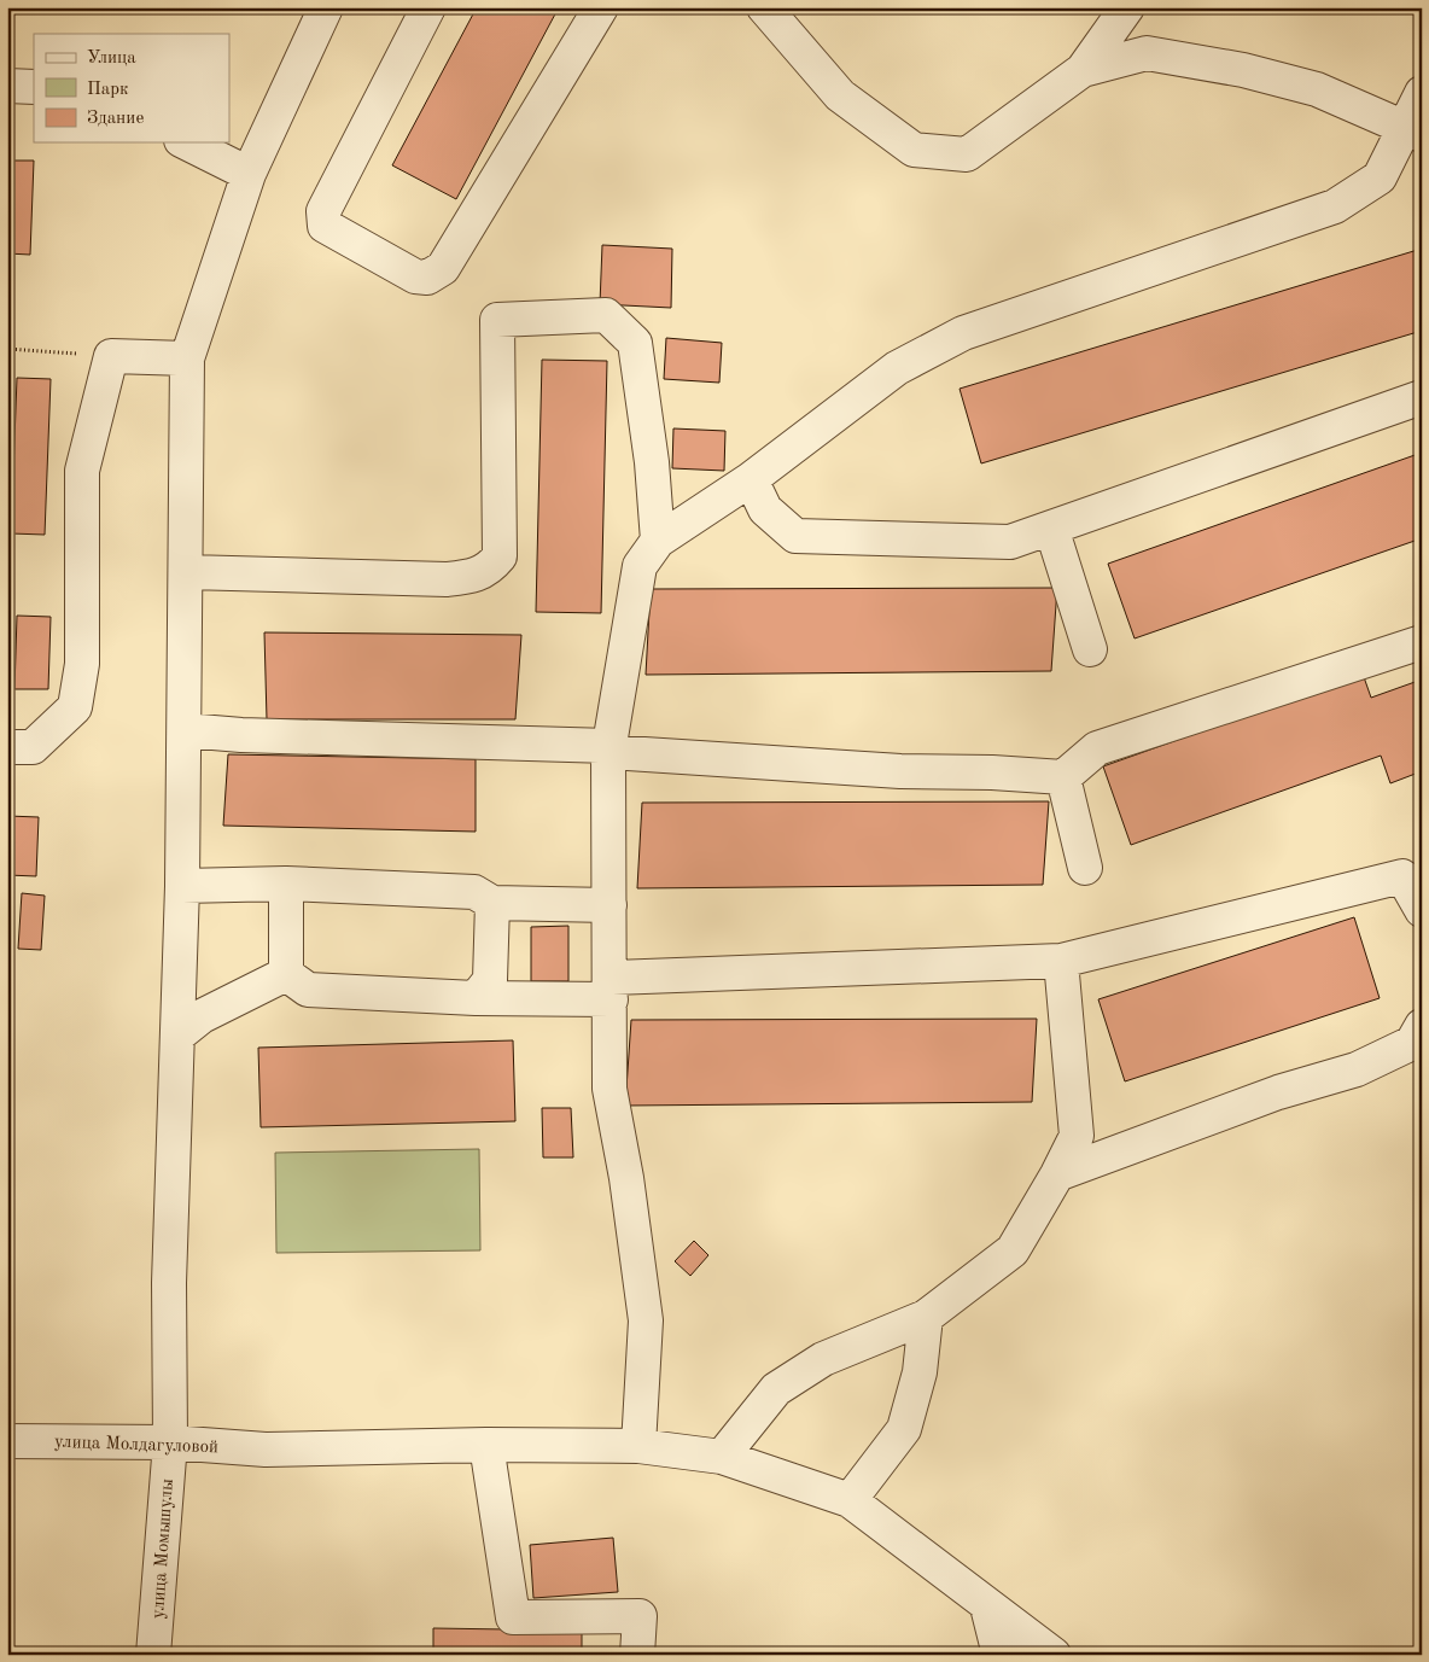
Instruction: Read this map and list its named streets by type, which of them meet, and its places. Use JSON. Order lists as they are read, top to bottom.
{
  "streets": {
    "street": ["улица Молдагуловой", "улица Момышулы"]
  },
  "crossings": [
    ["улица Молдагуловой", "улица Момышулы"]
  ],
  "legend": ["Улица", "Парк", "Здание"]
}
